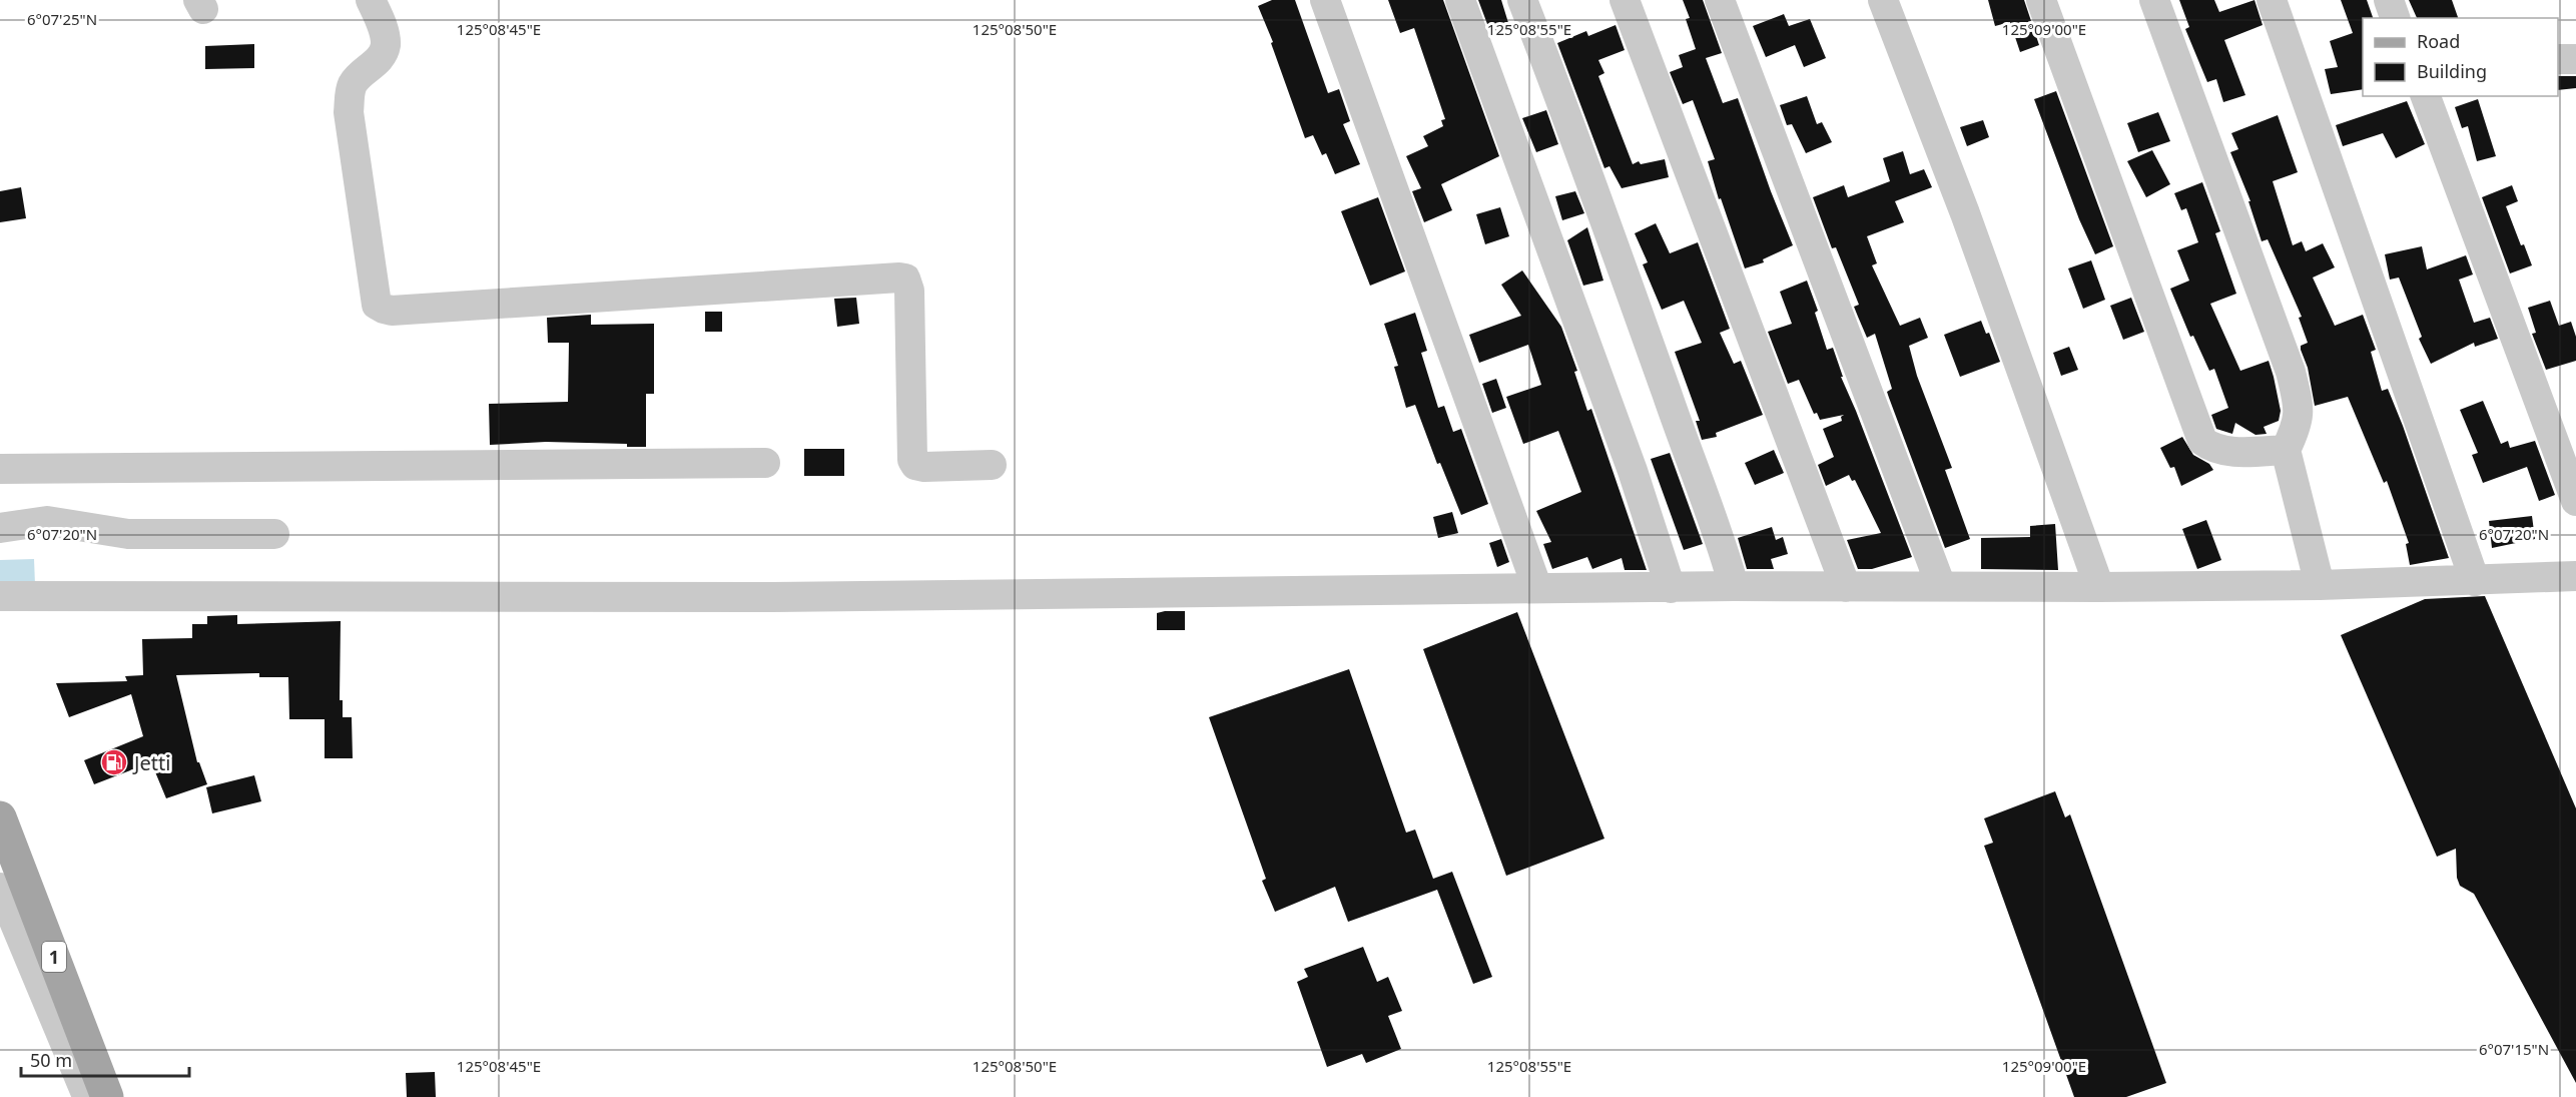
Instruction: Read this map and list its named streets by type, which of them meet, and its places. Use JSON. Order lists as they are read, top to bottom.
{
  "streets": {
    "main road": ["1"]
  },
  "places": {
    "fuel station": ["Jetti"]
  },
  "legend": ["Road", "Building"],
  "scale_bar": "50 m",
  "coordinates": [
    "6°07'25\"N",
    "125°08'45\"E",
    "125°08'50\"E",
    "125°08'55\"E",
    "125°09'00\"E",
    "6°07'20\"N",
    "6°07'15\"N"
  ]
}
